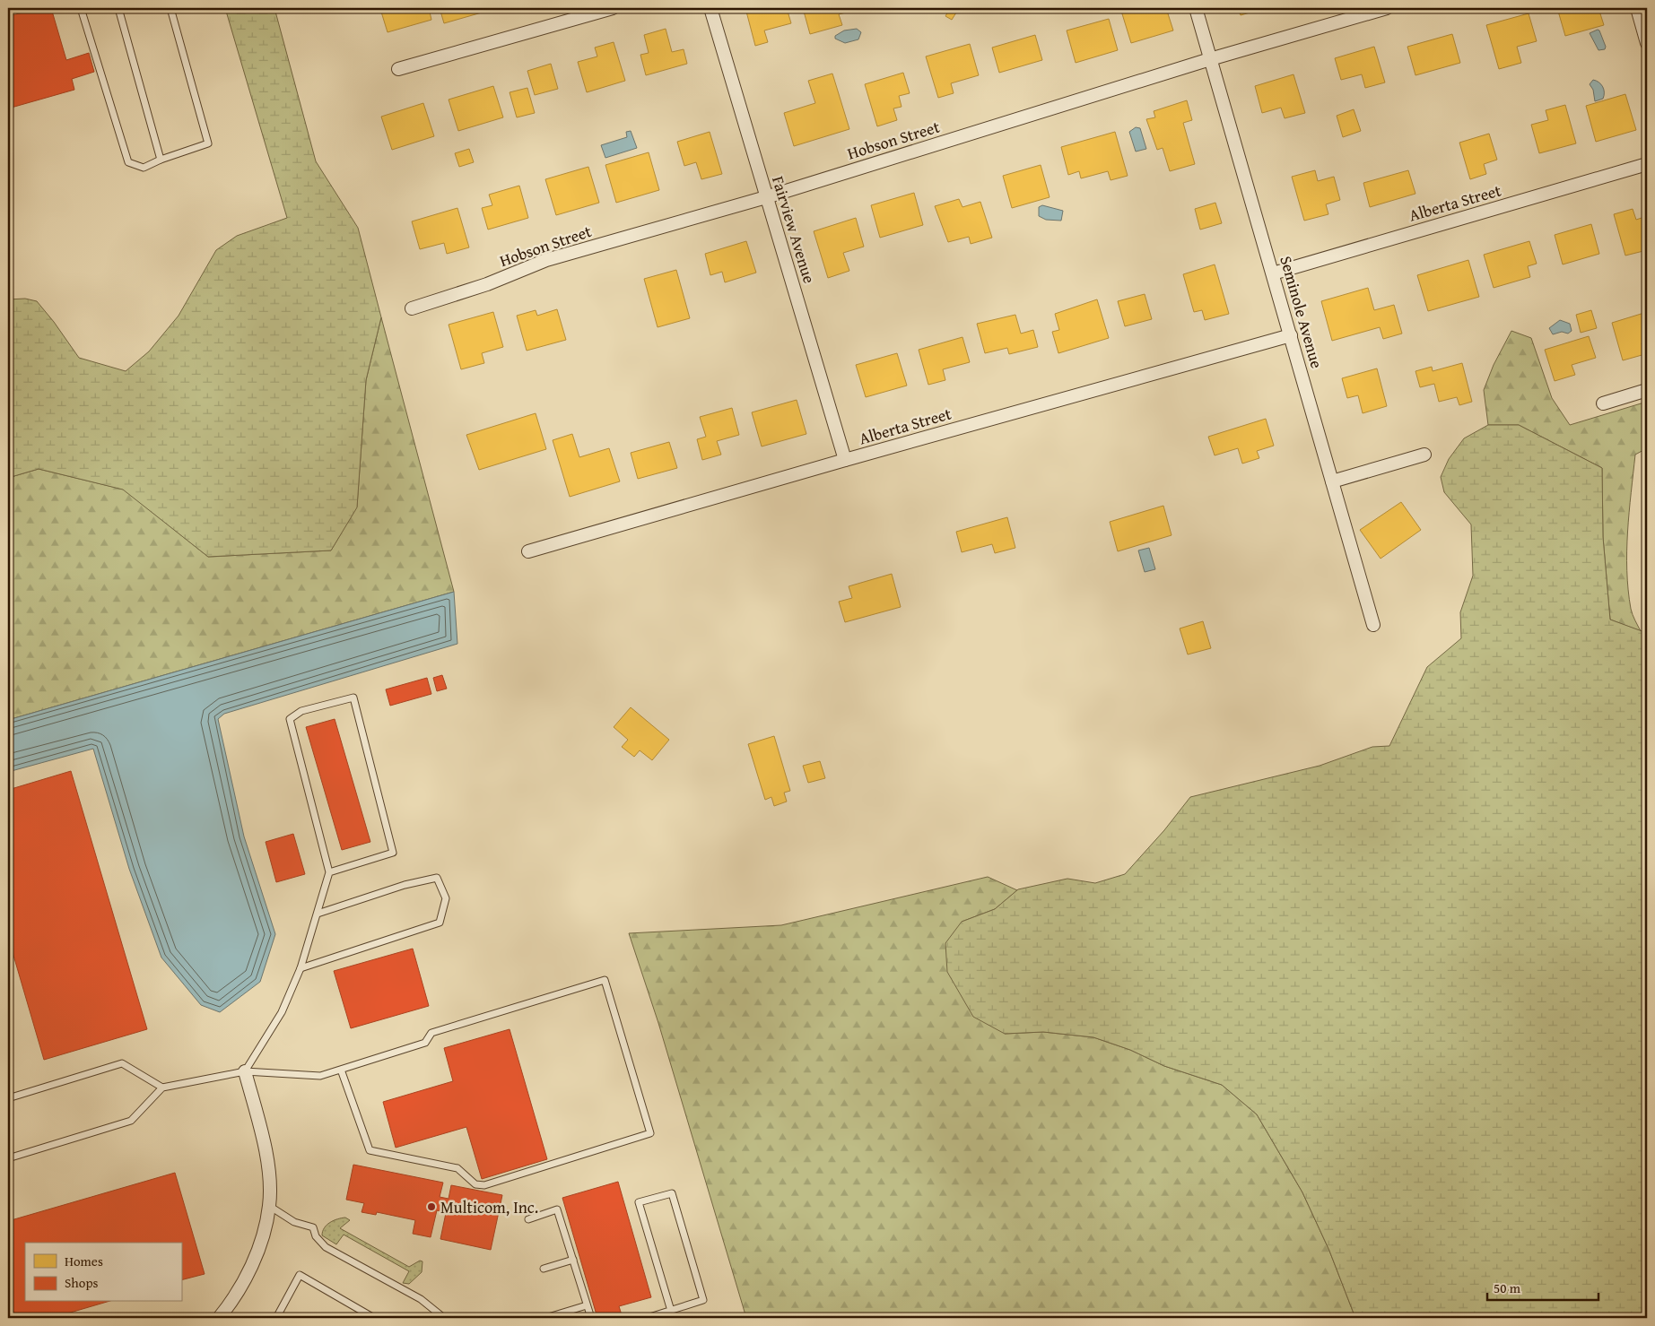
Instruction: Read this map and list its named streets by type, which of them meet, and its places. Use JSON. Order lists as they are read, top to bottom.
{
  "streets": {
    "street": [
      "Hobson Street",
      "Alberta Street",
      "Fairview Avenue",
      "Seminole Avenue"
    ]
  },
  "crossings": [
    ["Hobson Street", "Fairview Avenue"],
    ["Hobson Street", "Seminole Avenue"],
    ["Alberta Street", "Fairview Avenue"],
    ["Alberta Street", "Seminole Avenue"]
  ],
  "places": ["Multicom, Inc."],
  "legend": ["Homes", "Shops"],
  "scale_bar": "50 m"
}
